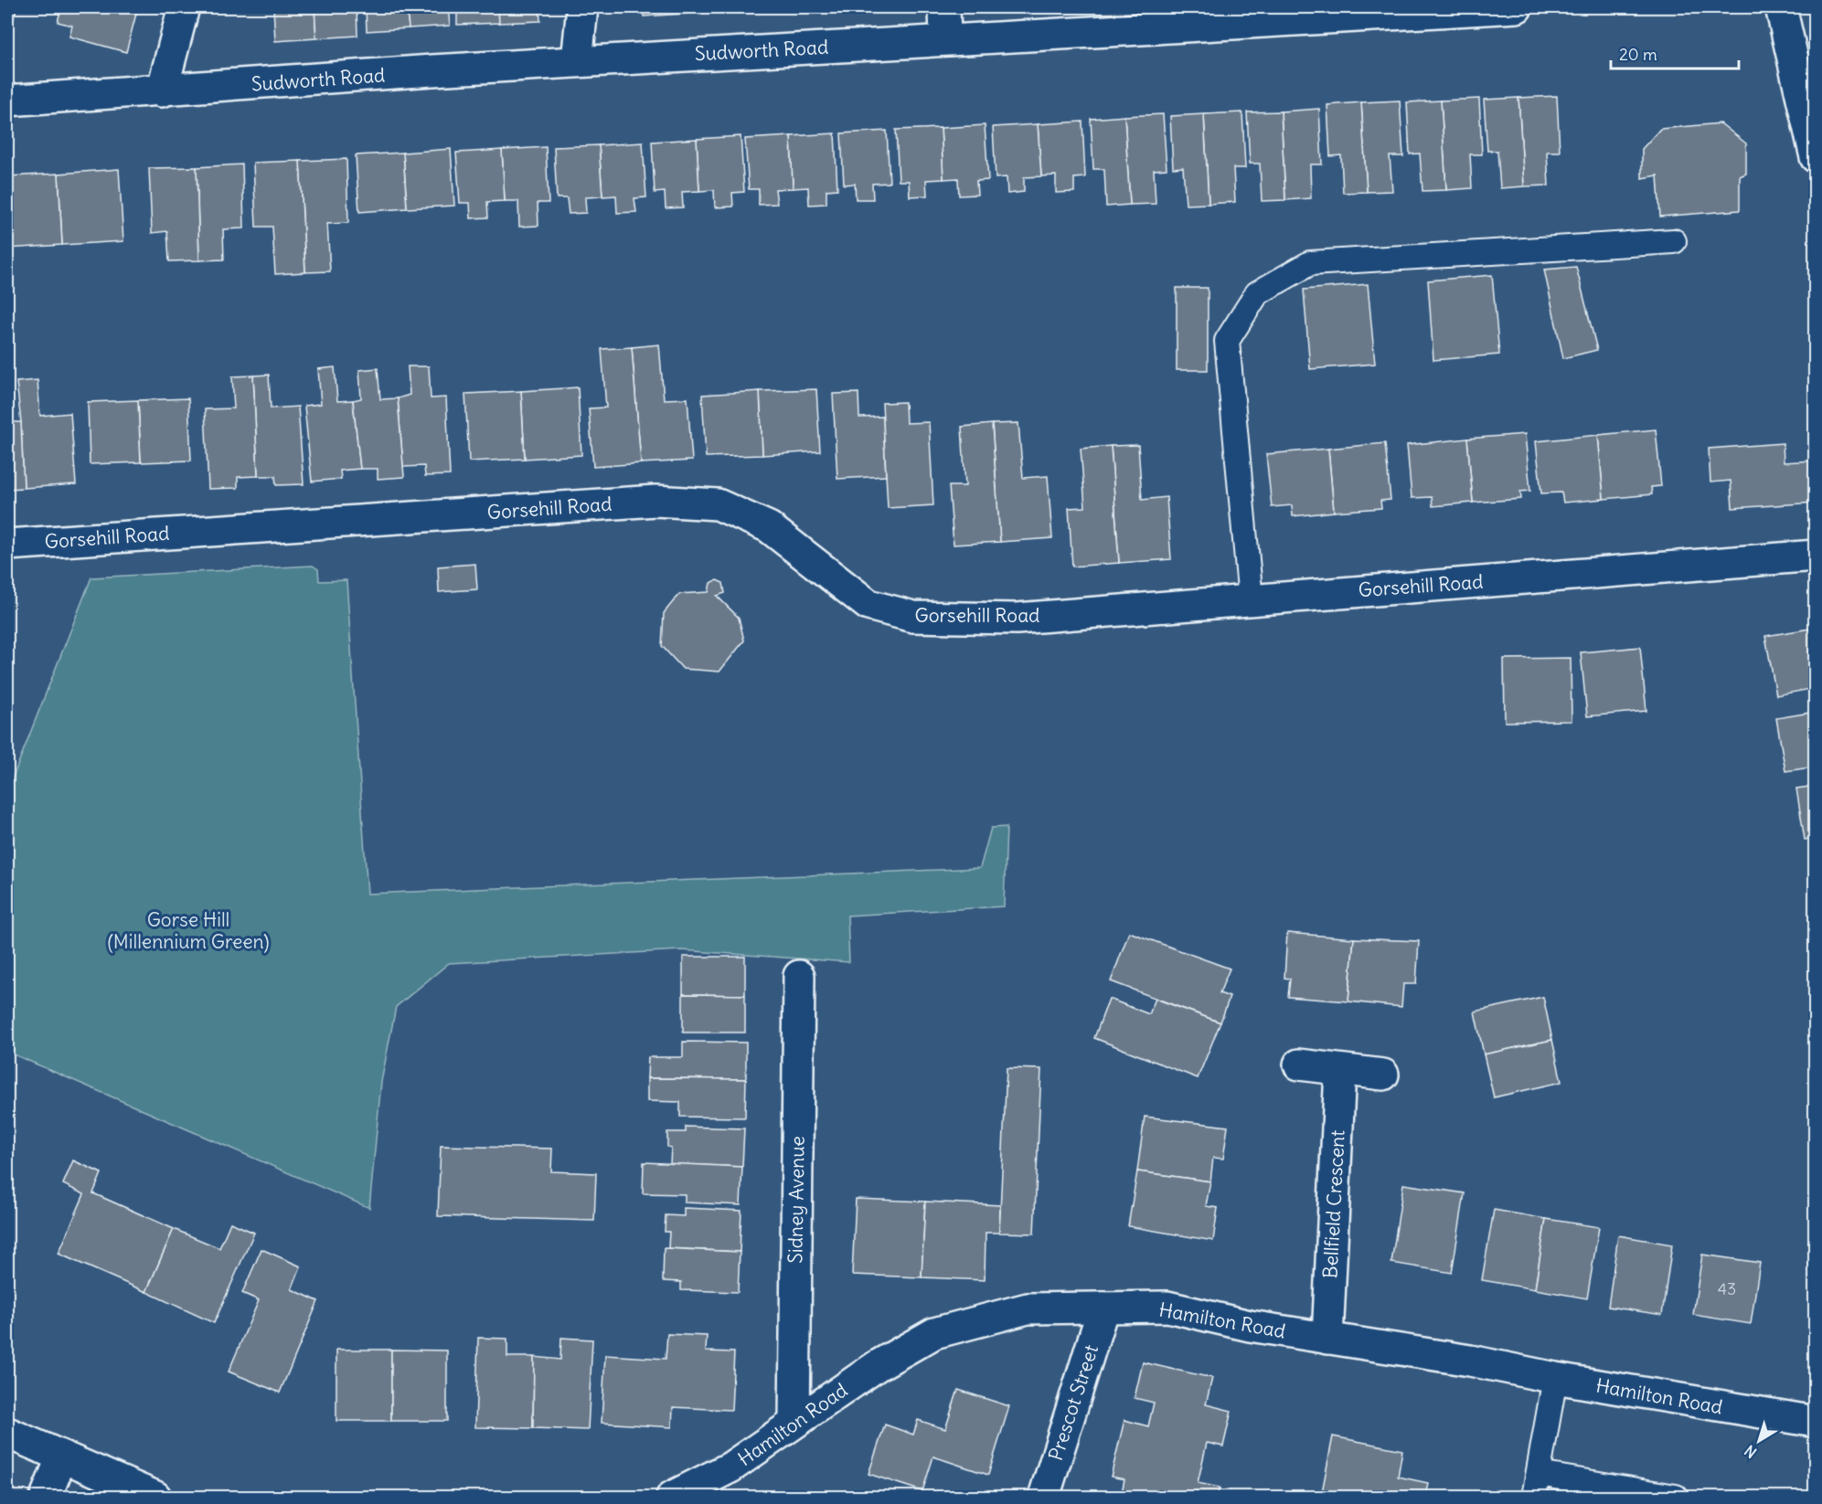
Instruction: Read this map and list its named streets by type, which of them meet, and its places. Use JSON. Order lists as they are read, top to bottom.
{
  "streets": {
    "street": [
      "Sudworth Road",
      "Gorsehill Road",
      "Sidney Avenue",
      "Bellfield Crescent",
      "Hamilton Road",
      "Prescot Street"
    ]
  },
  "crossings": [
    ["Sidney Avenue", "Hamilton Road"],
    ["Bellfield Crescent", "Hamilton Road"],
    ["Hamilton Road", "Prescot Street"]
  ],
  "parks": ["Gorse Hill (Millennium Green)"],
  "house_numbers": ["43"],
  "scale_bar": "20 m",
  "north": "bottom left"
}
